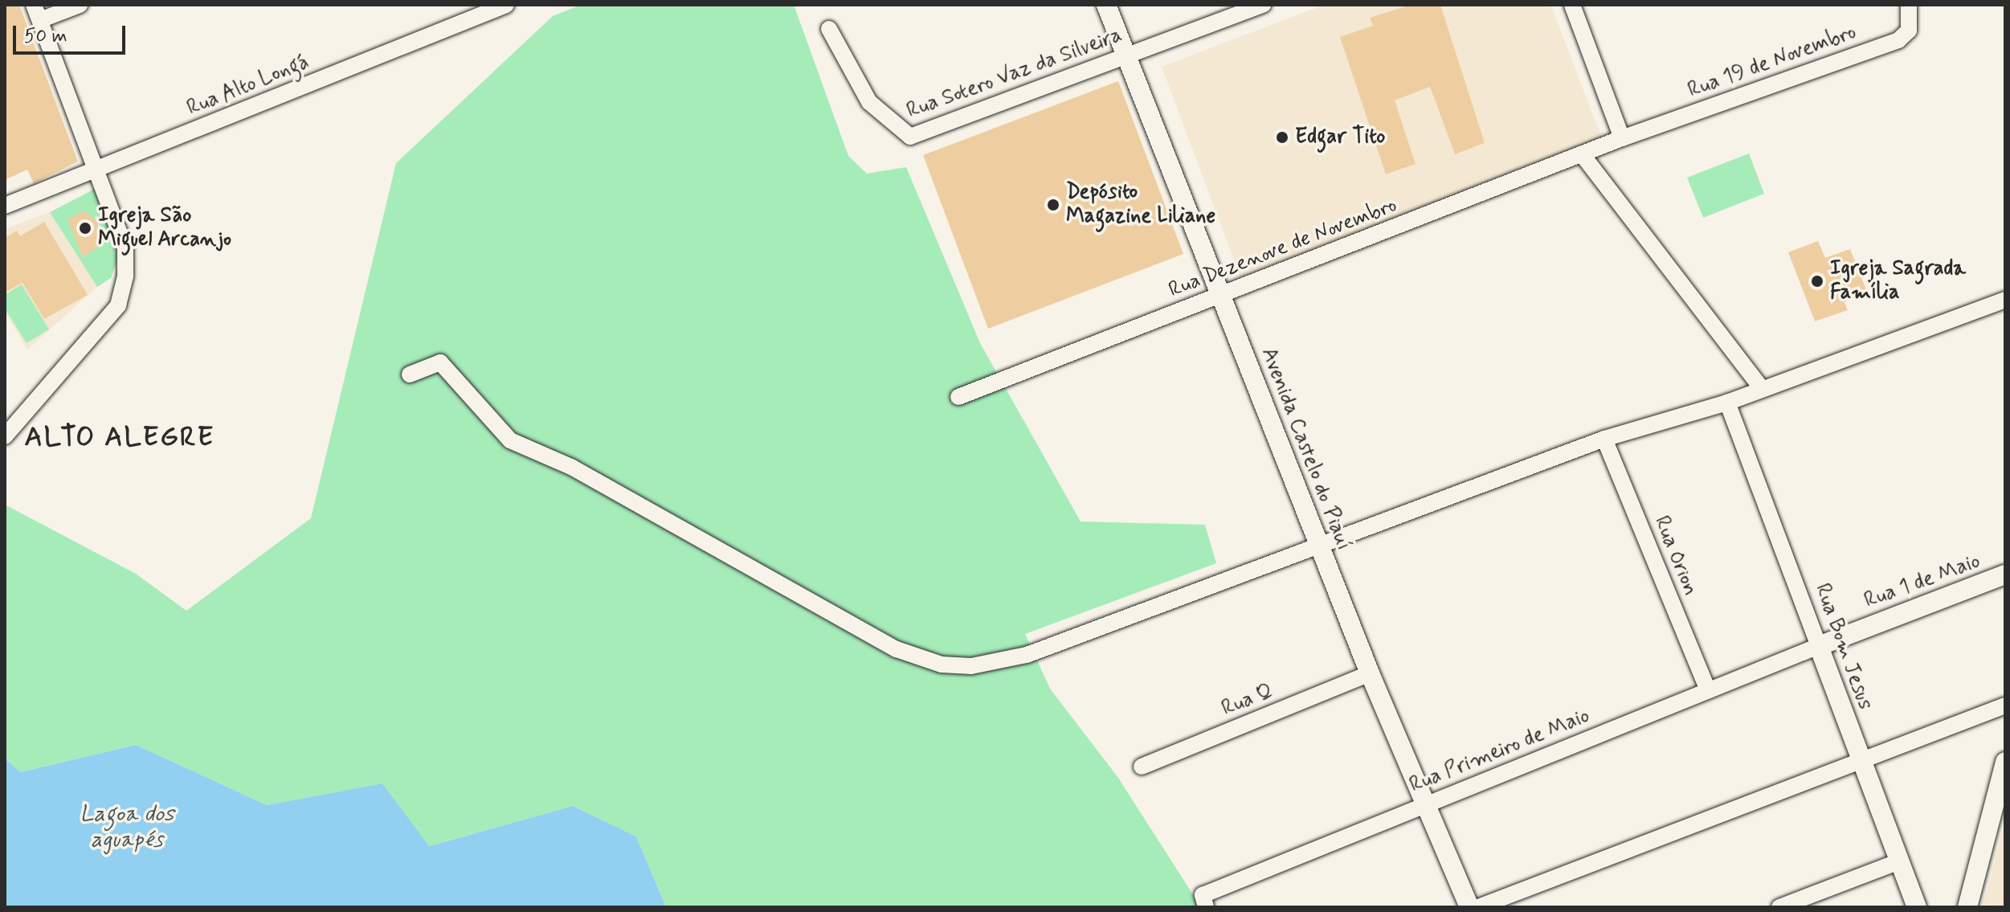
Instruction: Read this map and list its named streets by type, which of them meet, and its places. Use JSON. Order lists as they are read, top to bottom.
{
  "streets": {
    "main road": ["Avenida Castelo do Piauí", "Rua 1 de Maio", "Rua Bom Jesus"],
    "street": [
      "Rua 19 de Novembro",
      "Rua Sotero Vaz da Silveira",
      "Rua Alto Longá",
      "Rua Dezenove de Novembro",
      "Rua Orion",
      "Rua Q",
      "Rua Primeiro de Maio"
    ]
  },
  "crossings": [
    ["Rua 19 de Novembro", "Rua Dezenove de Novembro"],
    ["Rua Sotero Vaz da Silveira", "Avenida Castelo do Piauí"],
    ["Rua Dezenove de Novembro", "Avenida Castelo do Piauí"],
    ["Avenida Castelo do Piauí", "Rua Q"],
    ["Avenida Castelo do Piauí", "Rua Primeiro de Maio"],
    ["Rua Orion", "Rua Primeiro de Maio"],
    ["Rua 1 de Maio", "Rua Bom Jesus"],
    ["Rua 1 de Maio", "Rua Primeiro de Maio"],
    ["Rua Bom Jesus", "Rua Primeiro de Maio"]
  ],
  "districts": ["ALTO ALEGRE"],
  "water": ["Lagoa dos aguapés"],
  "places": [
    "Edgar Tito",
    "Depósito Magazine Liliane",
    "Igreja São Miguel Arcanjo",
    "Igreja Sagrada Família"
  ],
  "scale_bar": "50 m"
}
